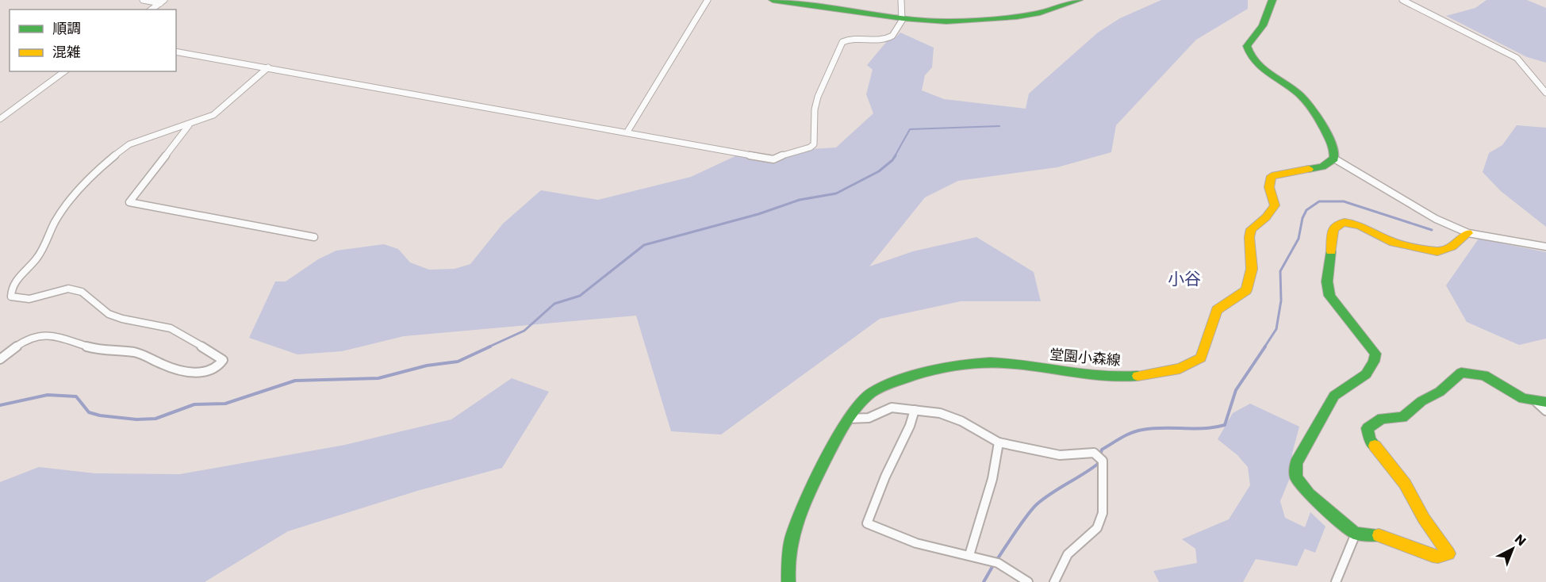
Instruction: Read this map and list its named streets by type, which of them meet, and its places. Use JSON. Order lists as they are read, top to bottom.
{
  "streets": {
    "street": ["堂園小森線"]
  },
  "districts": ["小谷"],
  "legend": ["順調", "混雑"],
  "north": "top right"
}
